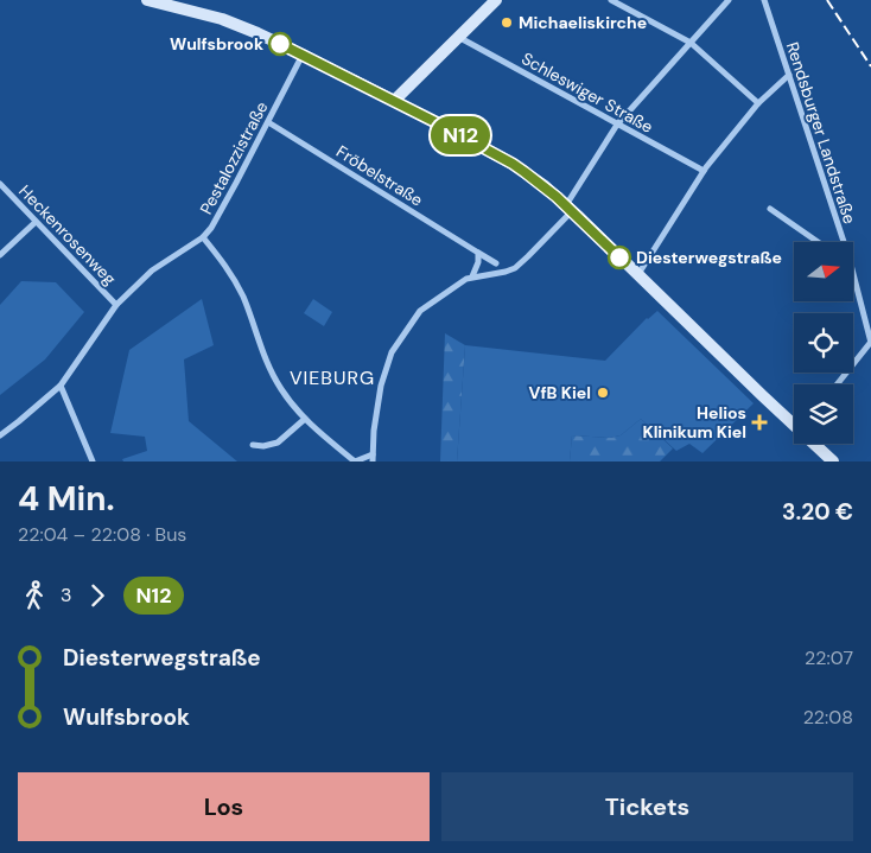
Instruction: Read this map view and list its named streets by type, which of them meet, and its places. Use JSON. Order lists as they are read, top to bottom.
{
  "streets": {
    "street": [
      "Schleswiger Straße",
      "Rendsburger Landstraße",
      "Pestalozzistraße",
      "Fröbelstraße",
      "Heckenrosenweg"
    ]
  },
  "crossings": [
    ["Pestalozzistraße", "Fröbelstraße"],
    ["Pestalozzistraße", "Heckenrosenweg"]
  ],
  "districts": ["VIEBURG"],
  "places": {
    "other": [
      "Michaeliskirche",
      "Wulfsbrook",
      "Diesterwegstraße",
      "VfB Kiel"
    ],
    "health": ["Helios Klinikum Kiel"]
  },
  "lines": ["bus line N12"],
  "north": "right",
  "page": {
    "on_map": "N12",
    "heading": ["4 Min.", "22:04 – 22:08 · Bus", "3.20 €"],
    "legs": ["3", "N12"],
    "list": [
      {
        "name": "Diesterwegstraße",
        "value": "22:07"
      },
      {
        "name": "Wulfsbrook",
        "value": "22:08"
      }
    ],
    "buttons": ["Los", "Tickets"]
  }
}
